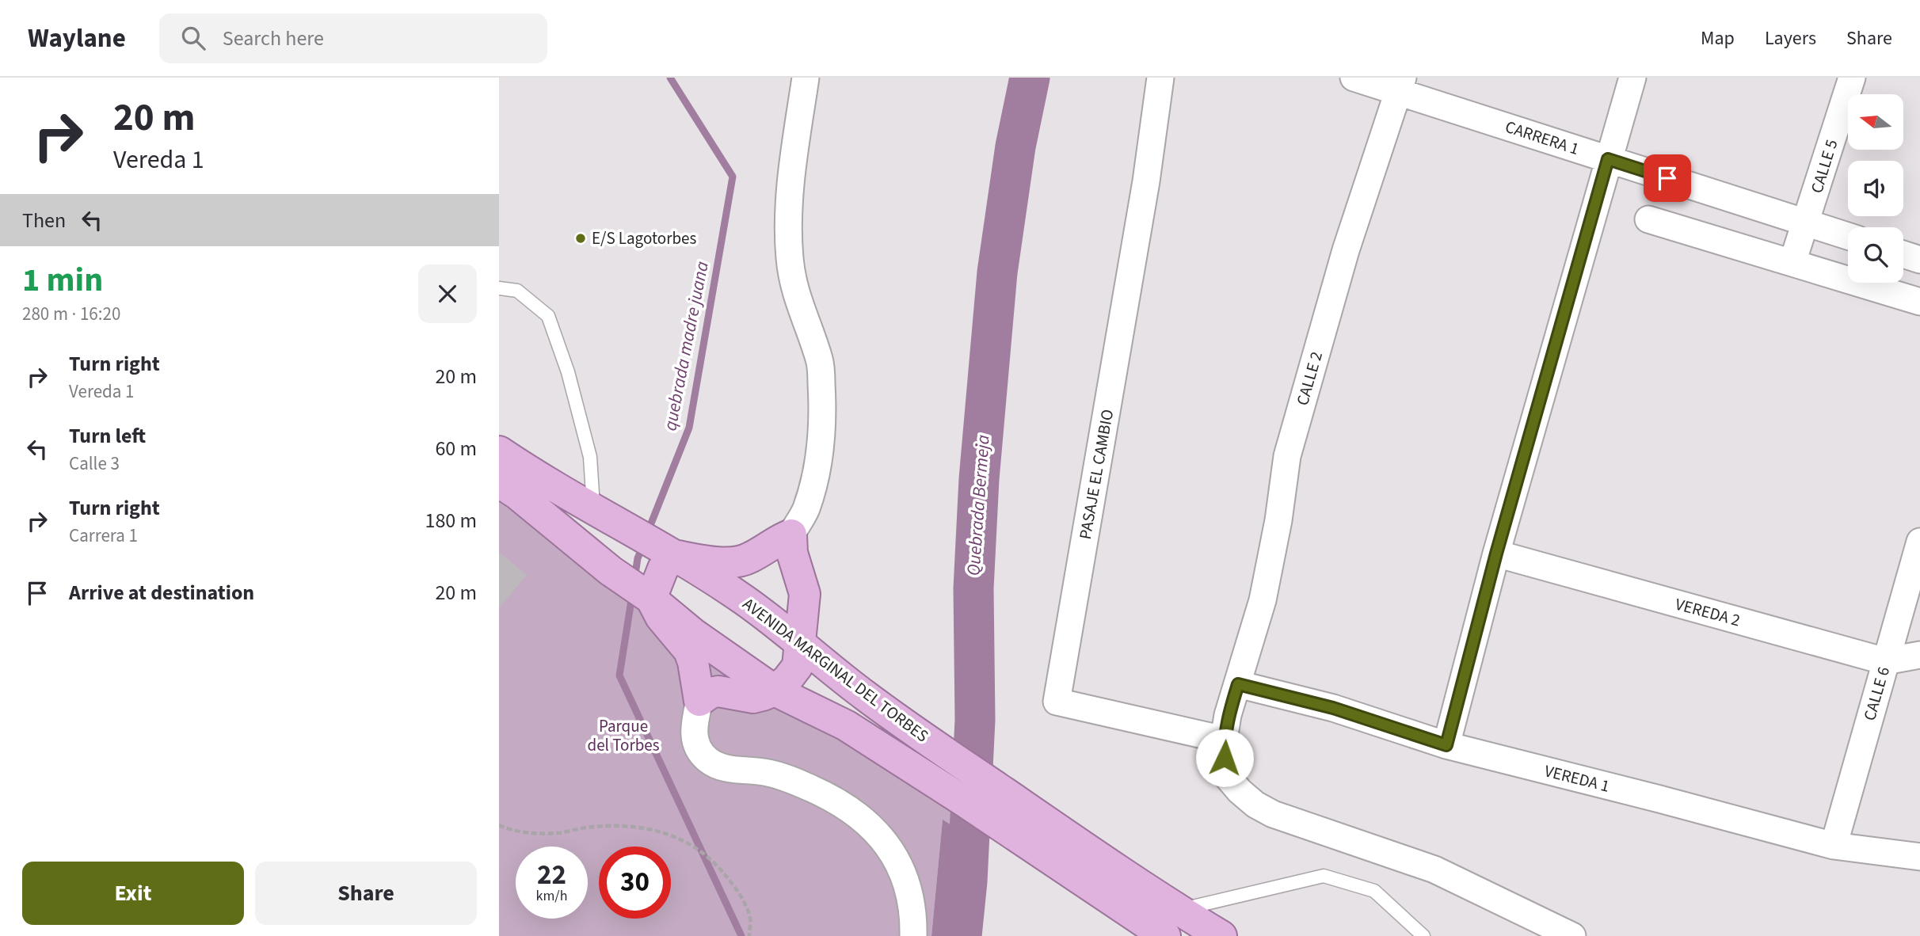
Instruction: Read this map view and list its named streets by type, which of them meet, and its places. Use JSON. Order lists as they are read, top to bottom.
{
  "streets": {
    "highway": ["AVENIDA MARGINAL DEL TORBES"],
    "street": [
      "CARRERA 1",
      "CALLE 5",
      "CALLE 2",
      "PASAJE EL CAMBIO",
      "VEREDA 2",
      "CALLE 6",
      "VEREDA 1"
    ]
  },
  "crossings": [
    ["CARRERA 1", "CALLE 5"],
    ["CARRERA 1", "CALLE 2"],
    ["CALLE 2", "PASAJE EL CAMBIO"],
    ["CALLE 2", "VEREDA 1"],
    ["VEREDA 2", "CALLE 6"],
    ["CALLE 6", "VEREDA 1"]
  ],
  "water": ["quebrada madre juana", "Quebrada Bermeja"],
  "parks": ["Parque del Torbes"],
  "places": ["E/S Lagotorbes"],
  "north": "left",
  "page": {
    "header": "Waylane",
    "search": "Search here",
    "nav": ["Map", "Layers", "Share"],
    "turn": ["20 m", "Vereda 1"],
    "then": "Then",
    "heading": ["1 min", "280 m · 16:20"],
    "list": [
      {
        "name": "Turn right",
        "note": "Vereda 1",
        "value": "20 m"
      },
      {
        "name": "Turn left",
        "note": "Calle 3",
        "value": "60 m"
      },
      {
        "name": "Turn right",
        "note": "Carrera 1",
        "value": "180 m"
      },
      {
        "name": "Arrive at destination",
        "value": "20 m"
      }
    ],
    "speed": "22 km/h",
    "limit": "30",
    "buttons": ["Exit", "Share"]
  }
}
